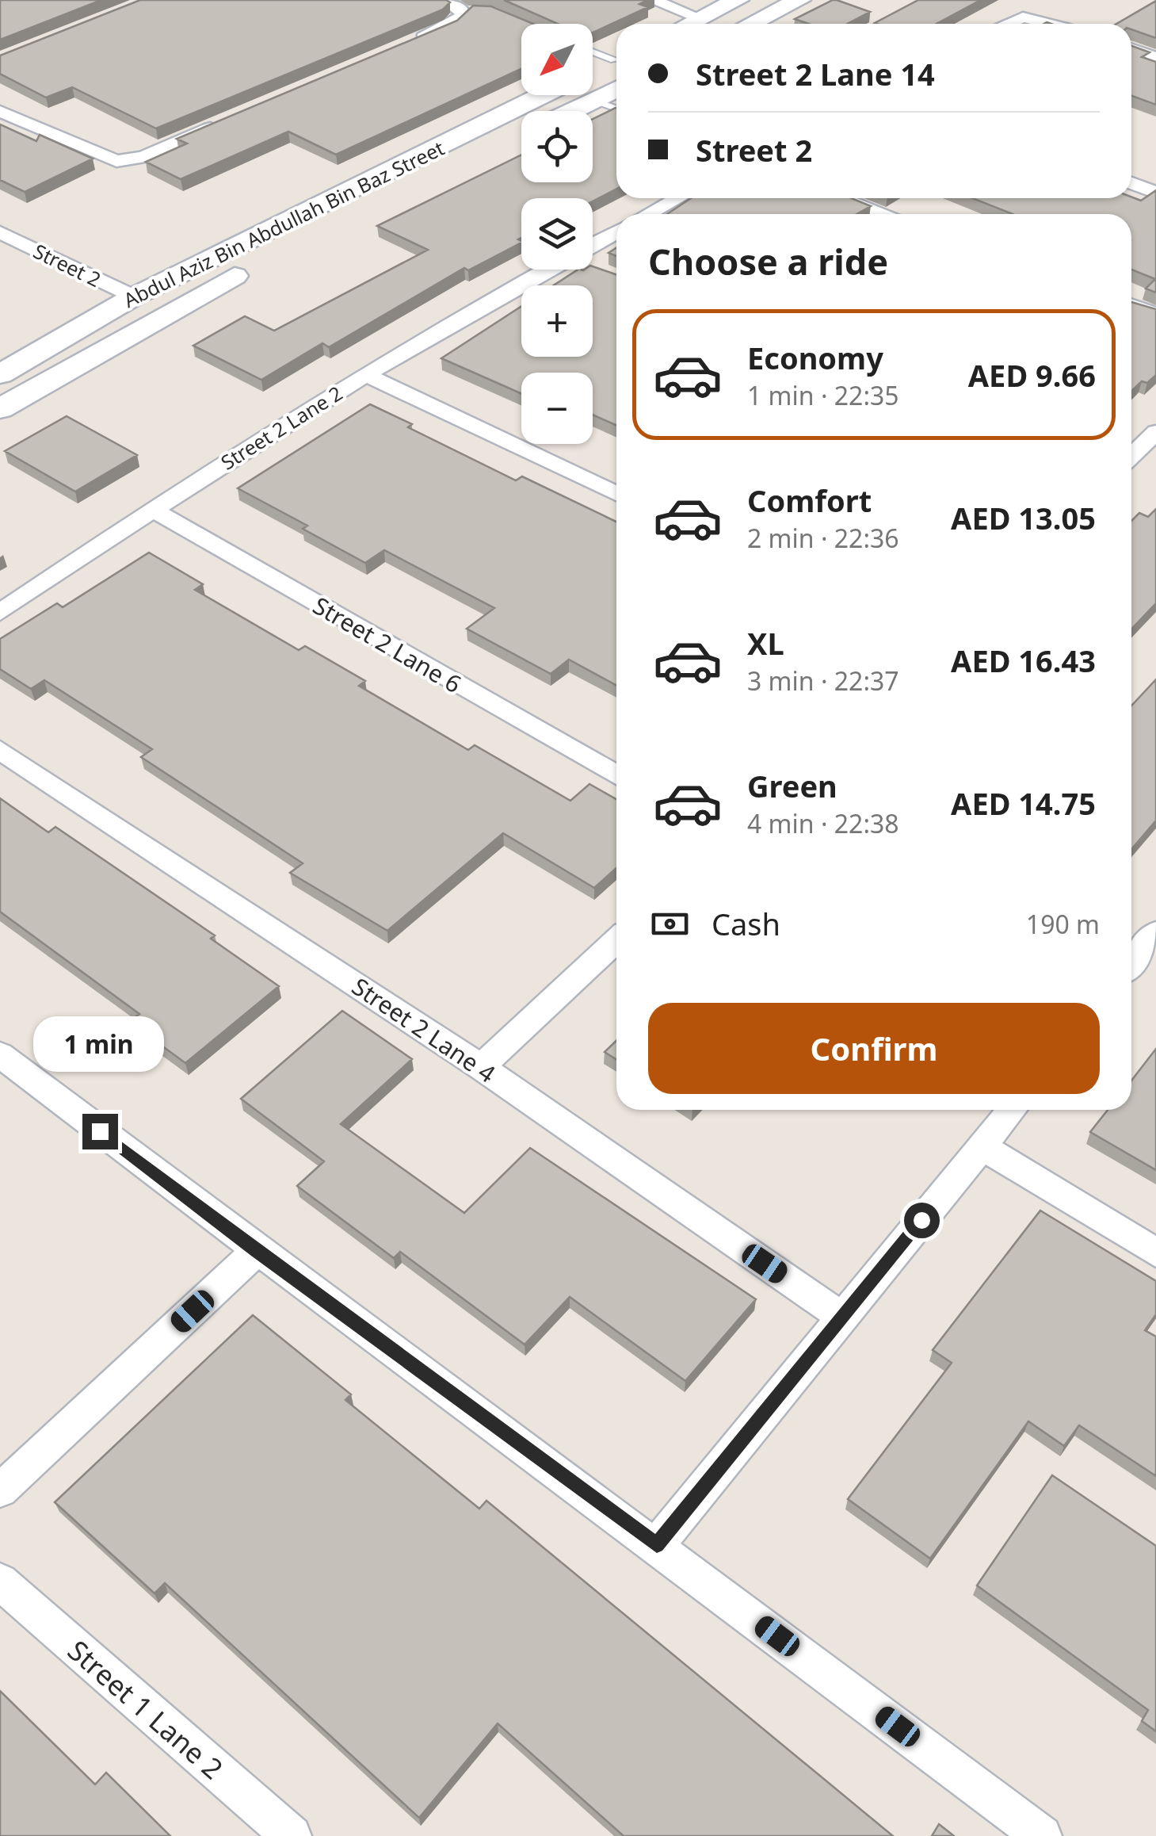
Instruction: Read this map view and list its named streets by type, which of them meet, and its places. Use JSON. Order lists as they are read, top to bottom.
{
  "streets": {
    "street": [
      "Abdul Aziz Bin Abdullah Bin Baz Street",
      "Street 2",
      "Street 2 Lane 2",
      "Street 2 Lane 6",
      "Street 2 Lane 4",
      "Street 1 Lane 2"
    ]
  },
  "crossings": [
    ["Abdul Aziz Bin Abdullah Bin Baz Street", "Street 2"],
    ["Street 2 Lane 2", "Street 2 Lane 6"]
  ],
  "north": "bottom left",
  "page": {
    "map_buttons": ["+", "−"],
    "banner": ["Street 2 Lane 14", "Street 2"],
    "heading": "Choose a ride",
    "list": [
      {
        "name": "Economy",
        "note": "1 min · 22:35",
        "value": "AED 9.66"
      },
      {
        "name": "Comfort",
        "note": "2 min · 22:36",
        "value": "AED 13.05"
      },
      {
        "name": "XL",
        "note": "3 min · 22:37",
        "value": "AED 16.43"
      },
      {
        "name": "Green",
        "note": "4 min · 22:38",
        "value": "AED 14.75"
      }
    ],
    "pay": ["Cash", "190 m"],
    "buttons": "Confirm",
    "bubble": "1 min"
  }
}
